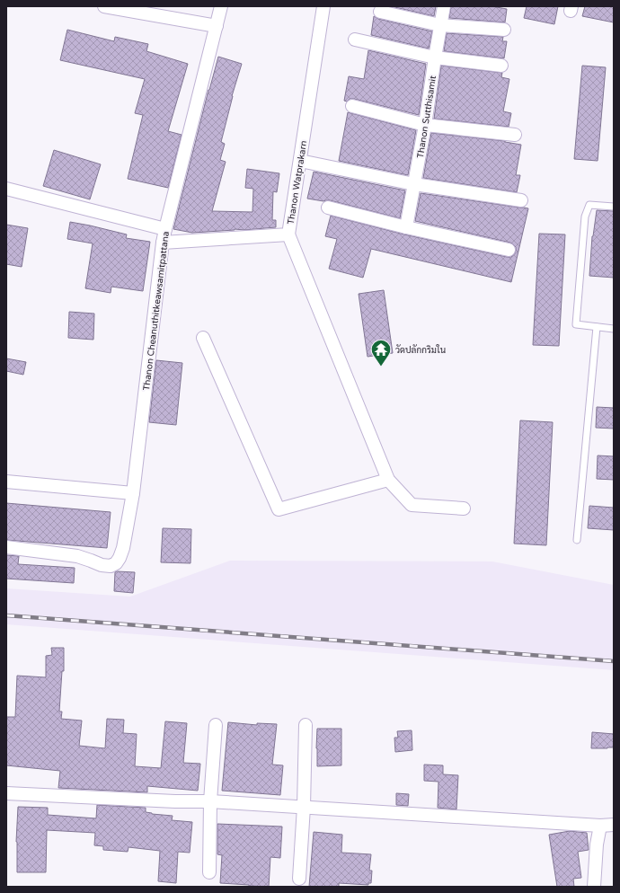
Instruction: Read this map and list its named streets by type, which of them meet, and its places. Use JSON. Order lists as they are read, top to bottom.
{
  "streets": {
    "street": ["Thanon Sutthisamit", "Thanon Watprakarn", "Thanon Cheanuthitkeawsamitpattana"]
  },
  "crossings": [
    ["Thanon Watprakarn", "Thanon Cheanuthitkeawsamitpattana"]
  ],
  "places": {
    "temple": ["วัดปลักกริมใน"]
  }
}
